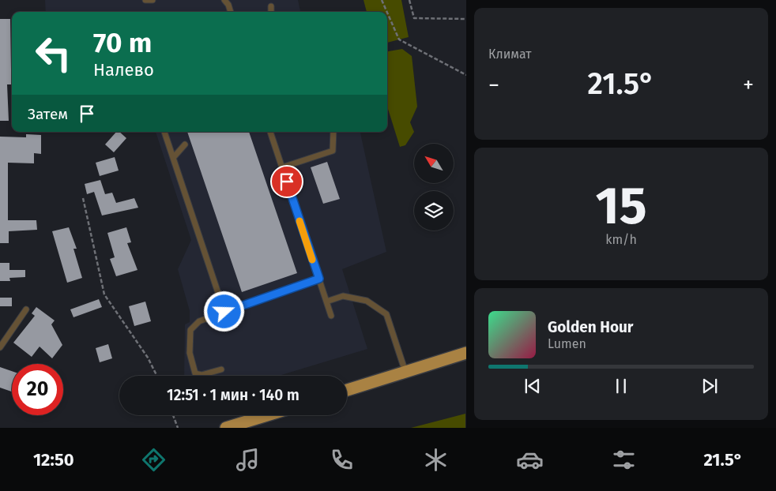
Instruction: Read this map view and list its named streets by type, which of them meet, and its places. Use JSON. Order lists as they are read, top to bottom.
{
  "north": "top left",
  "page": {
    "tile": [
      "Климат",
      ["15", "km/h"]
    ],
    "turn": ["70 m", "Налево"],
    "heat": ["−", "21.5°", "+"],
    "then": "Затем",
    "song": ["Golden Hour", "Lumen"],
    "limit": "20",
    "trip": "12:51 · 1 мин · 140 m",
    "tabs": ["12:50", "21.5°"]
  }
}
